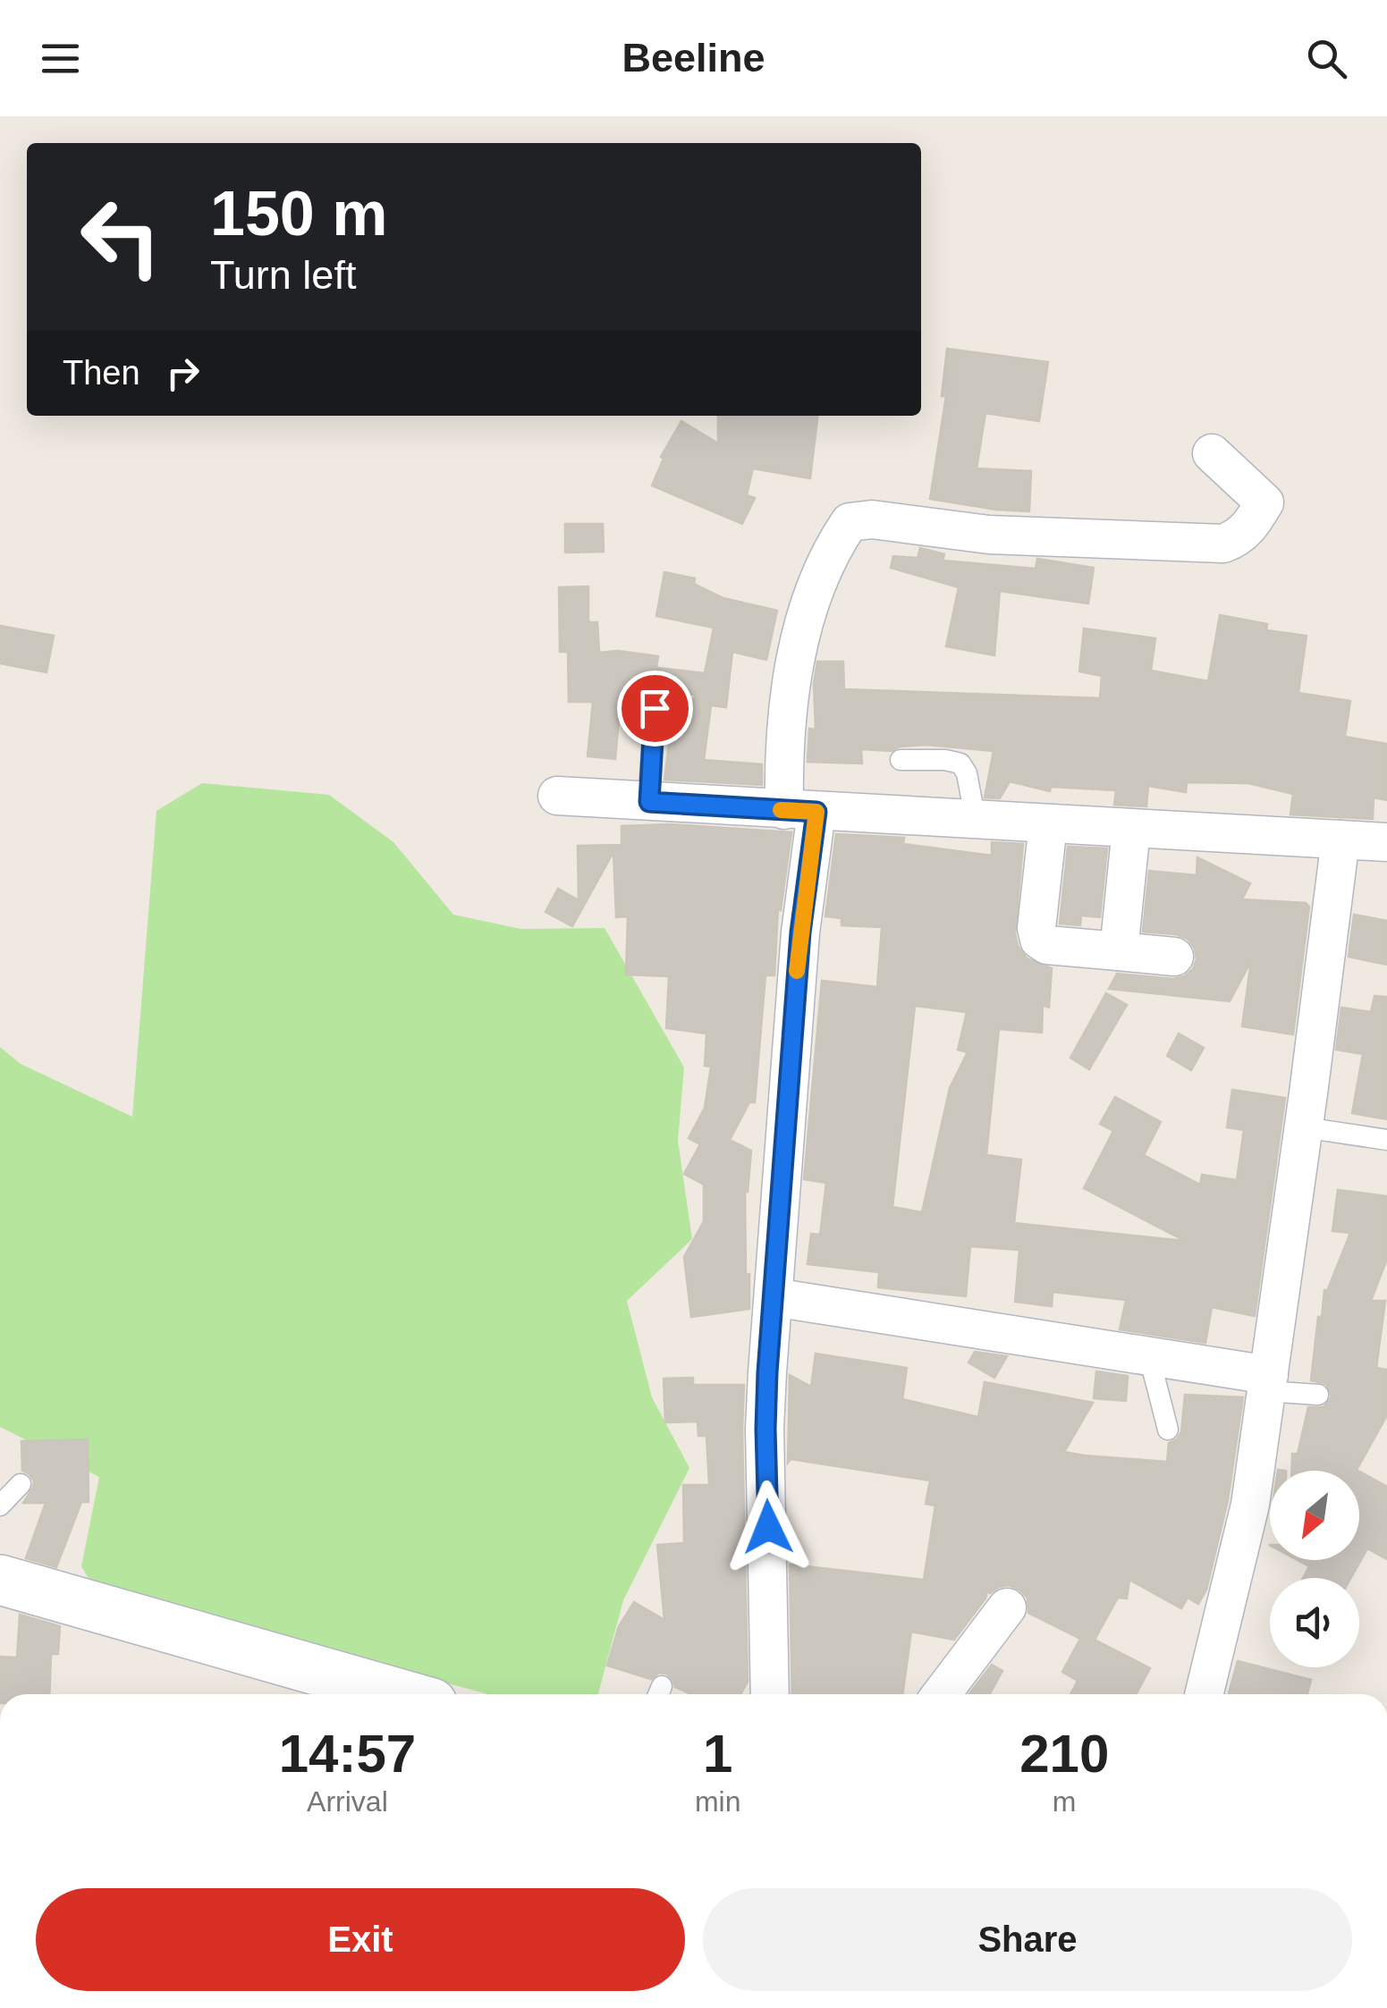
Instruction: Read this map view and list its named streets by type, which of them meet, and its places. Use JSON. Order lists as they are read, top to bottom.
{
  "north": "bottom left",
  "page": {
    "header": "Beeline",
    "turn": ["150 m", "Turn left"],
    "then": "Then",
    "eta": [
      "14:57",
      "Arrival",
      "1",
      "min",
      "210",
      "m"
    ],
    "buttons": ["Exit", "Share"]
  }
}
